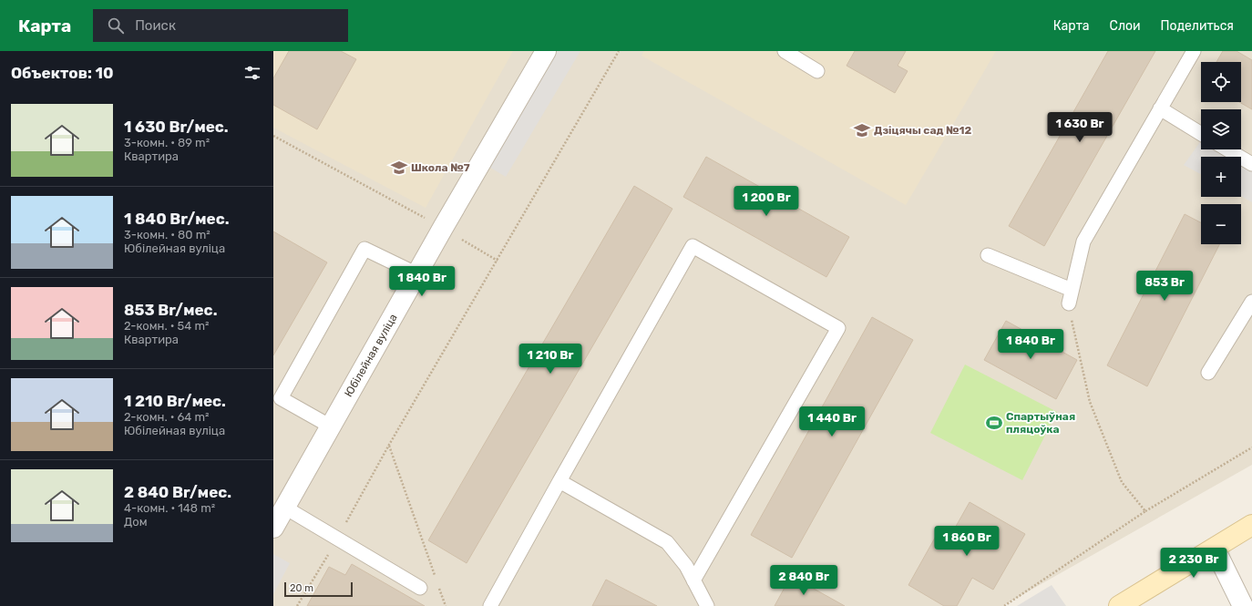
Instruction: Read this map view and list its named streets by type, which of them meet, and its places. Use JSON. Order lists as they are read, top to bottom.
{
  "streets": {
    "street": ["Юбілейная вуліца"]
  },
  "places": {
    "school or university": ["Дзіцячы сад №12", "Школа №7"],
    "sports": ["Спартыўная пляцоўка"]
  },
  "scale_bar": "20 m",
  "page": {
    "header": "Карта",
    "search": "Поиск",
    "nav": ["Карта", "Слои", "Поделиться"],
    "heading": "Объектов: 10",
    "map_buttons": ["+", "−"],
    "list": [
      {
        "name": "1 630 Br/мес.",
        "note": "3-комн. · 89 m² · Квартира"
      },
      {
        "name": "1 840 Br/мес.",
        "note": "3-комн. · 80 m² · Юбілейная вуліца"
      },
      {
        "name": "853 Br/мес.",
        "note": "2-комн. · 54 m² · Квартира"
      },
      {
        "name": "1 210 Br/мес.",
        "note": "2-комн. · 64 m² · Юбілейная вуліца"
      },
      {
        "name": "2 840 Br/мес.",
        "note": "4-комн. · 148 m² · Дом"
      }
    ],
    "price": [
      "1 630 Br",
      "1 200 Br",
      "1 840 Br",
      "853 Br",
      "1 840 Br",
      "1 210 Br",
      "1 440 Br",
      "1 860 Br",
      "2 230 Br",
      "2 840 Br"
    ],
    "scale": "20 m"
  }
}
